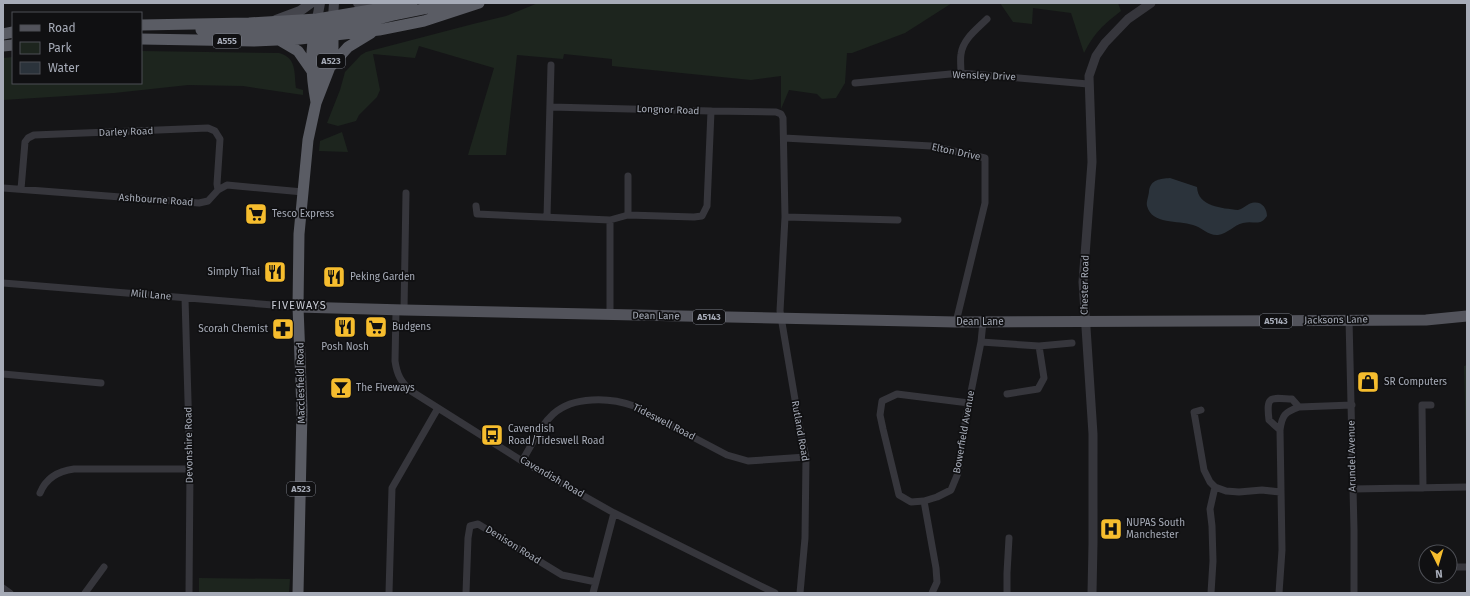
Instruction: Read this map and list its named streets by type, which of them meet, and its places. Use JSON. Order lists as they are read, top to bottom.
{
  "streets": {
    "highway": ["A555", "A523", "Macclesfield Road"],
    "main road": ["Dean Lane", "A5143", "Jacksons Lane"],
    "street": [
      "Wensley Drive",
      "Longnor Road",
      "Darley Road",
      "Elton Drive",
      "Ashbourne Road",
      "Chester Road",
      "Mill Lane",
      "Tideswell Road",
      "Rutland Road",
      "Bowerfield Avenue",
      "Devonshire Road",
      "Arundel Avenue",
      "Cavendish Road",
      "Denison Road"
    ]
  },
  "crossings": [
    ["A555", "Macclesfield Road"],
    ["Wensley Drive", "Chester Road"],
    ["Longnor Road", "Rutland Road"],
    ["Darley Road", "Ashbourne Road"],
    ["Elton Drive", "Dean Lane"],
    ["Elton Drive", "Rutland Road"],
    ["Ashbourne Road", "Macclesfield Road"],
    ["Chester Road", "Dean Lane"],
    ["Chester Road", "Jacksons Lane"],
    ["Mill Lane", "Dean Lane"],
    ["Mill Lane", "Macclesfield Road"],
    ["Mill Lane", "Devonshire Road"],
    ["Dean Lane", "Jacksons Lane"],
    ["Dean Lane", "Macclesfield Road"],
    ["Dean Lane", "Rutland Road"],
    ["Dean Lane", "Bowerfield Avenue"],
    ["Dean Lane", "Cavendish Road"],
    ["Jacksons Lane", "Arundel Avenue"],
    ["Tideswell Road", "Rutland Road"],
    ["Tideswell Road", "Cavendish Road"]
  ],
  "districts": ["FIVEWAYS"],
  "places": {
    "supermarket": ["Tesco Express", "Budgens"],
    "restaurant": ["Simply Thai", "Peking Garden", "Posh Nosh"],
    "pharmacy": ["Scorah Chemist"],
    "shop": ["SR Computers"],
    "bar": ["The Fiveways"],
    "bus stop": ["Cavendish Road/Tideswell Road"],
    "hospital": ["NUPAS South Manchester"]
  },
  "legend": ["Road", "Park", "Water"],
  "north": "bottom"
}
